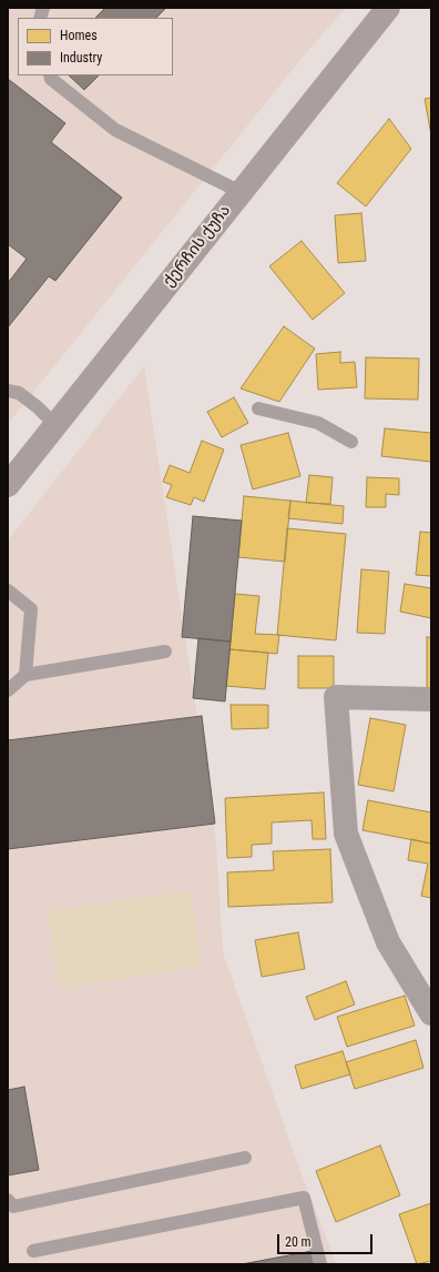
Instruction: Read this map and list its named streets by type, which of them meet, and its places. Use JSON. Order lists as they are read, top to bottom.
{
  "streets": {
    "main road": ["ქერჩის ქუჩა"]
  },
  "legend": ["Homes", "Industry"],
  "scale_bar": "20 m"
}
